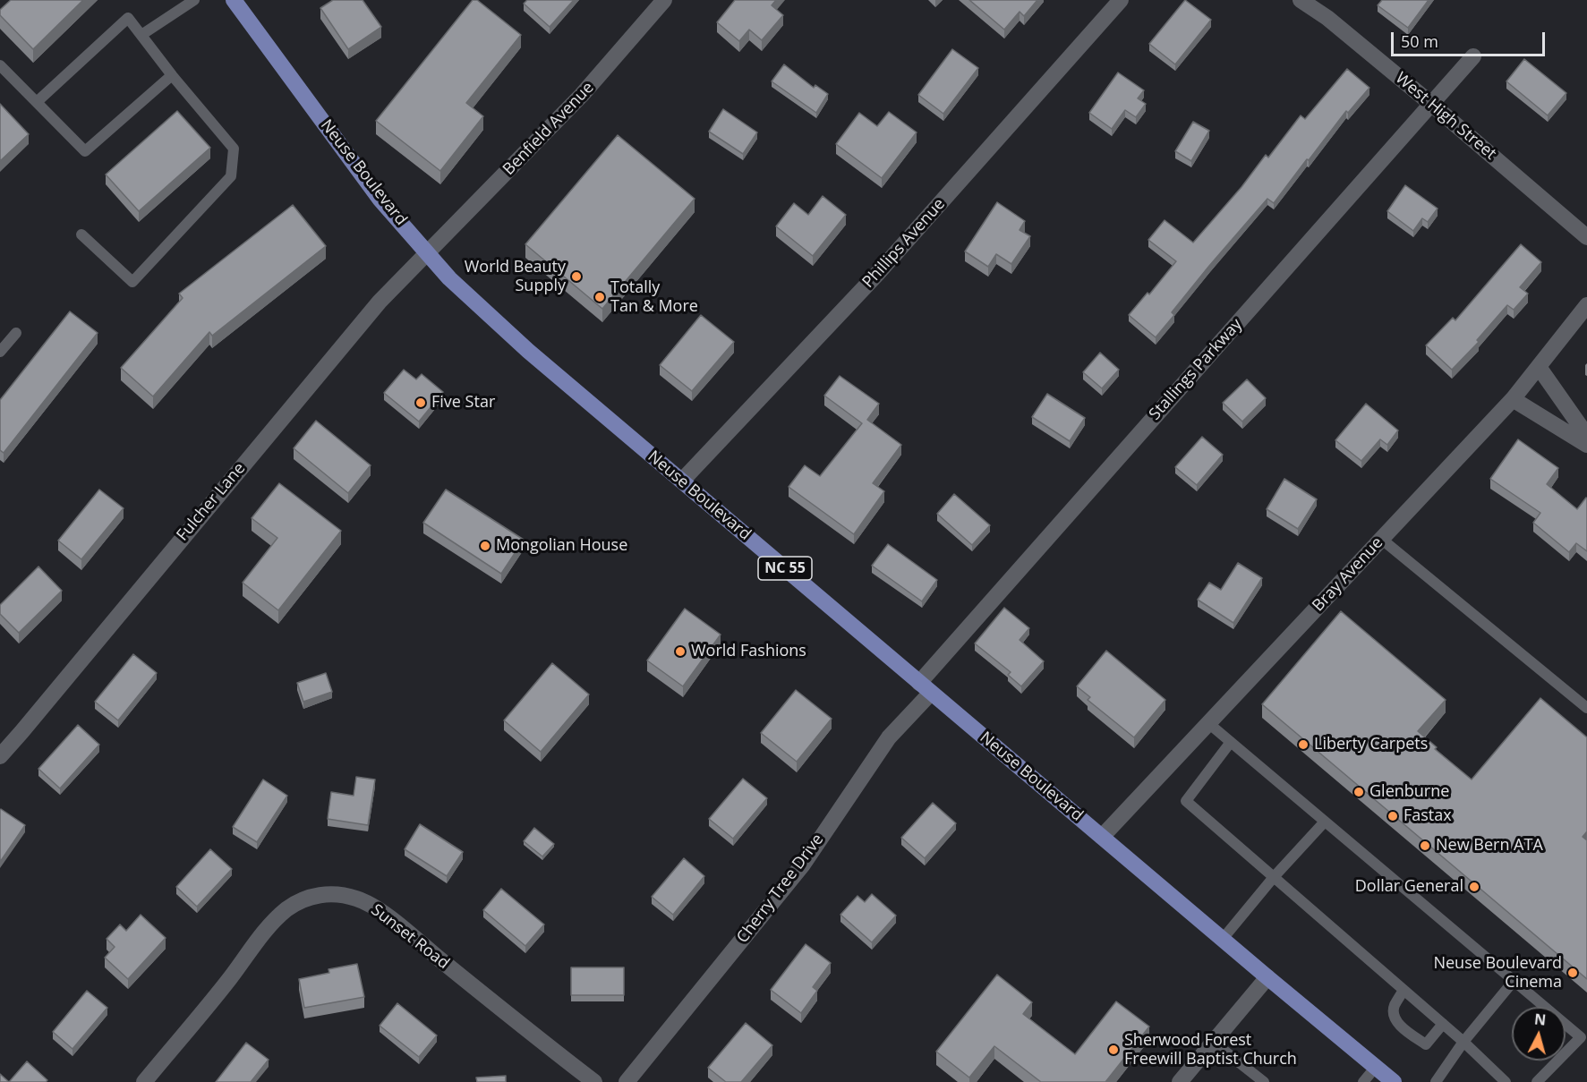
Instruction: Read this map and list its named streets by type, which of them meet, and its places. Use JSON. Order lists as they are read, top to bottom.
{
  "streets": {
    "main road": ["Neuse Boulevard", "NC 55"],
    "street": [
      "West High Street",
      "Benfield Avenue",
      "Phillips Avenue",
      "Stallings Parkway",
      "Fulcher Lane",
      "Bray Avenue",
      "Cherry Tree Drive",
      "Sunset Road"
    ]
  },
  "crossings": [
    ["West High Street", "Stallings Parkway"],
    ["Benfield Avenue", "Neuse Boulevard"],
    ["Benfield Avenue", "Fulcher Lane"],
    ["Neuse Boulevard", "Phillips Avenue"],
    ["Neuse Boulevard", "Stallings Parkway"],
    ["Neuse Boulevard", "Fulcher Lane"],
    ["Neuse Boulevard", "Bray Avenue"],
    ["Neuse Boulevard", "Cherry Tree Drive"],
    ["Stallings Parkway", "Cherry Tree Drive"]
  ],
  "places": [
    "World Beauty Supply",
    "Totally Tan & More",
    "Five Star",
    "Mongolian House",
    "World Fashions",
    "Liberty Carpets",
    "Glenburne",
    "Fastax",
    "New Bern ATA",
    "Dollar General",
    "Neuse Boulevard Cinema",
    "Sherwood Forest Freewill Baptist Church"
  ],
  "scale_bar": "50 m",
  "north": "top"
}
